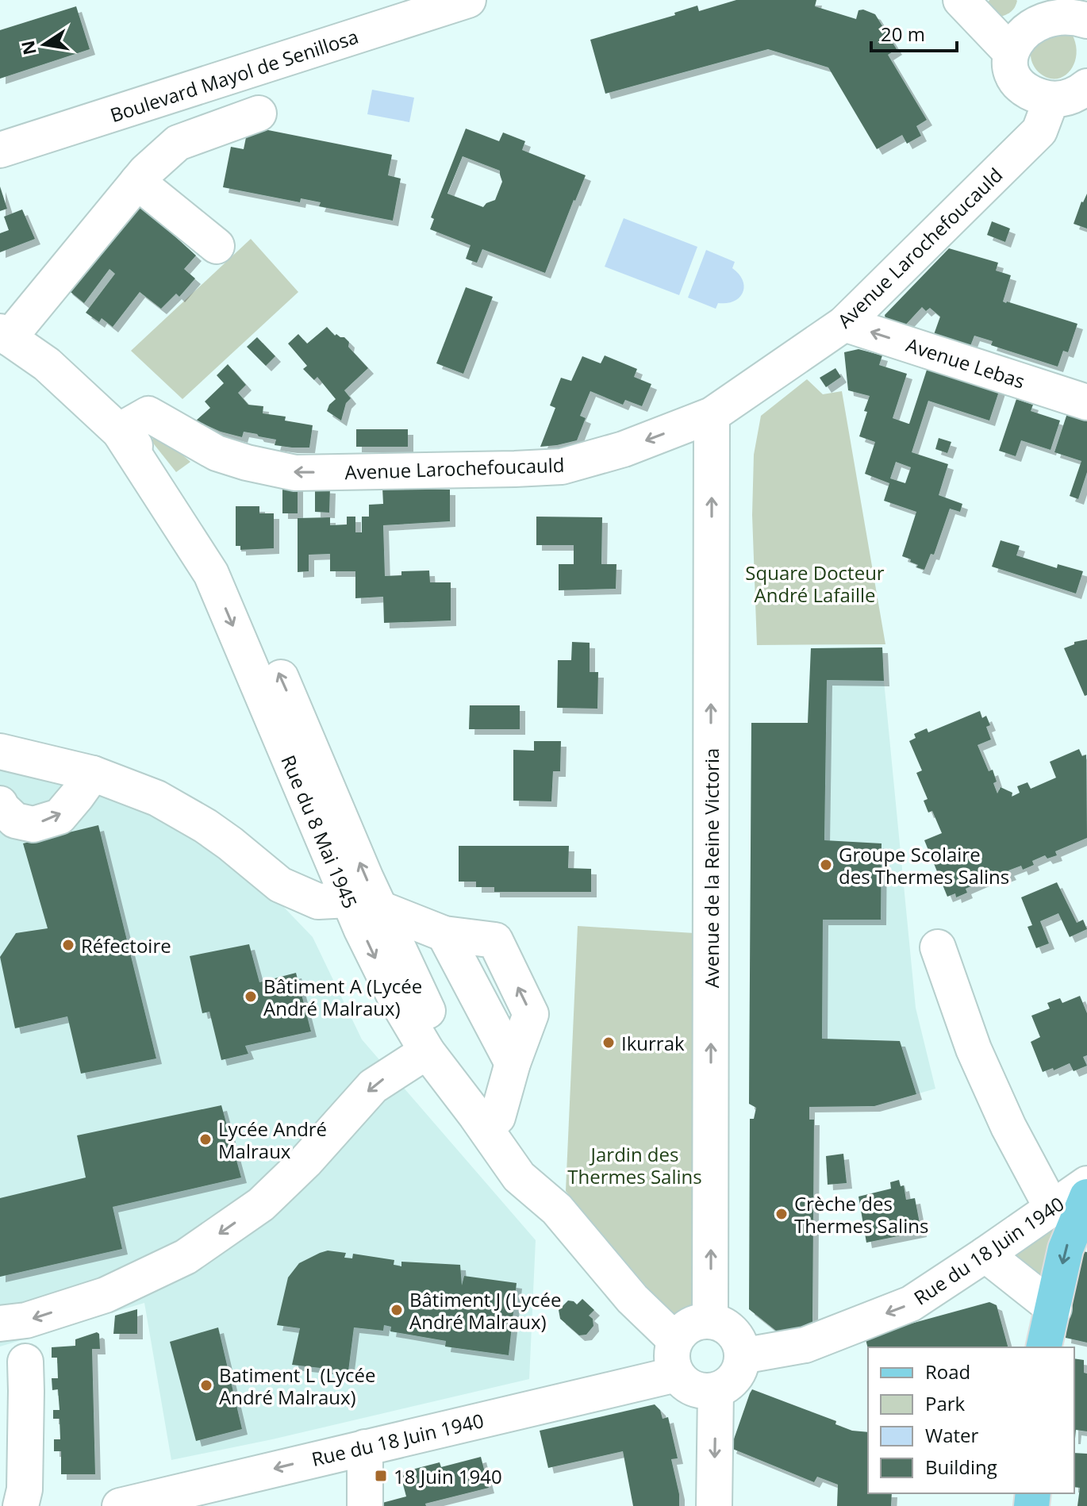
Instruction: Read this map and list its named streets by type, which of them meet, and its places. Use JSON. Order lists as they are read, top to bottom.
{
  "streets": {
    "street": [
      "Boulevard Mayol de Senillosa",
      "Avenue Larochefoucauld",
      "Avenue Lebas",
      "Rue du 8 Mai 1945",
      "Avenue de la Reine Victoria",
      "Rue du 18 Juin 1940"
    ]
  },
  "crossings": [
    ["Avenue Larochefoucauld", "Avenue Lebas"],
    ["Avenue Larochefoucauld", "Rue du 8 Mai 1945"],
    ["Avenue Larochefoucauld", "Avenue de la Reine Victoria"],
    ["Rue du 8 Mai 1945", "Avenue de la Reine Victoria"],
    ["Rue du 8 Mai 1945", "Rue du 18 Juin 1940"],
    ["Avenue de la Reine Victoria", "Rue du 18 Juin 1940"]
  ],
  "one_way": ["Avenue Larochefoucauld", "Avenue Lebas", "Avenue de la Reine Victoria"],
  "parks": ["Square Docteur André Lafaille", "Jardin des Thermes Salins"],
  "places": {
    "other": [
      "Groupe Scolaire des Thermes Salins",
      "Réfectoire",
      "Bâtiment A (Lycée André Malraux)",
      "Ikurrak",
      "Lycée André Malraux",
      "Crèche des Thermes Salins",
      "Bâtiment J (Lycée André Malraux)",
      "Batiment L (Lycée André Malraux)"
    ],
    "transit": ["18 Juin 1940"]
  },
  "legend": [
    "Road",
    "Park",
    "Water",
    "Building"
  ],
  "scale_bar": "20 m",
  "north": "left"
}
